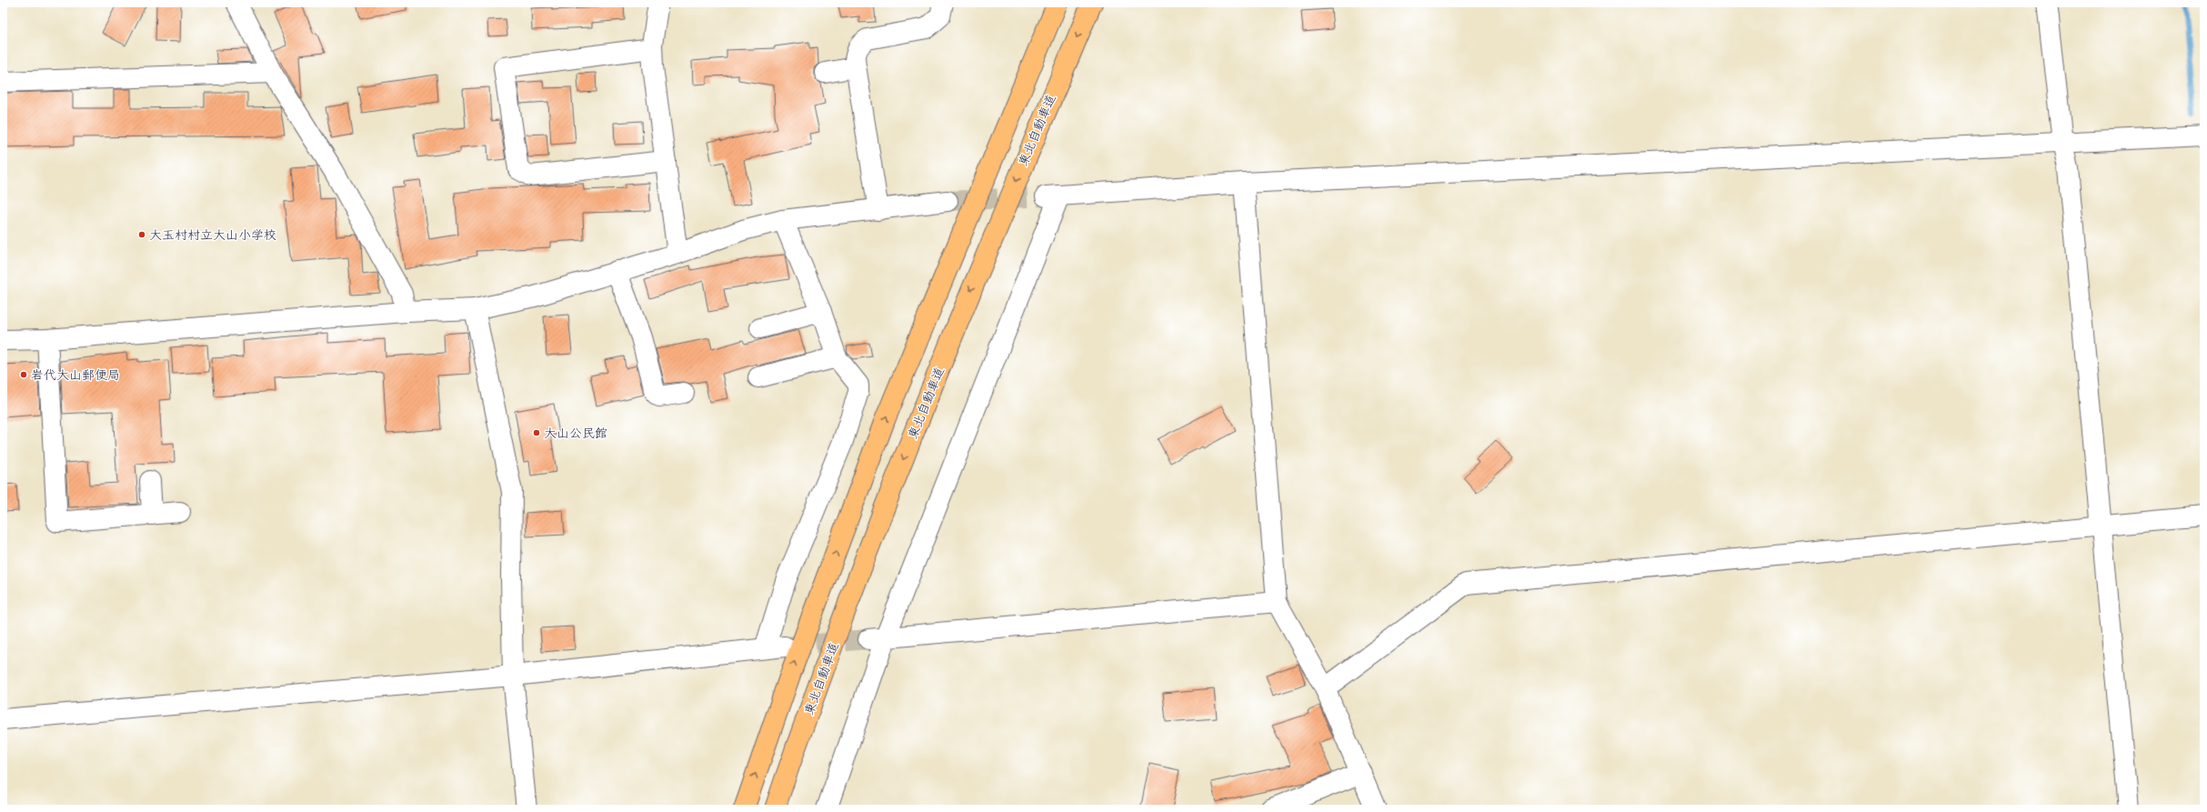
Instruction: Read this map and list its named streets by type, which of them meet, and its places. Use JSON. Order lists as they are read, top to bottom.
{
  "streets": {
    "highway": ["東北自動車道"]
  },
  "places": ["大玉村村立大山小学校", "岩代大山郵便局", "大山公民館"]
}
